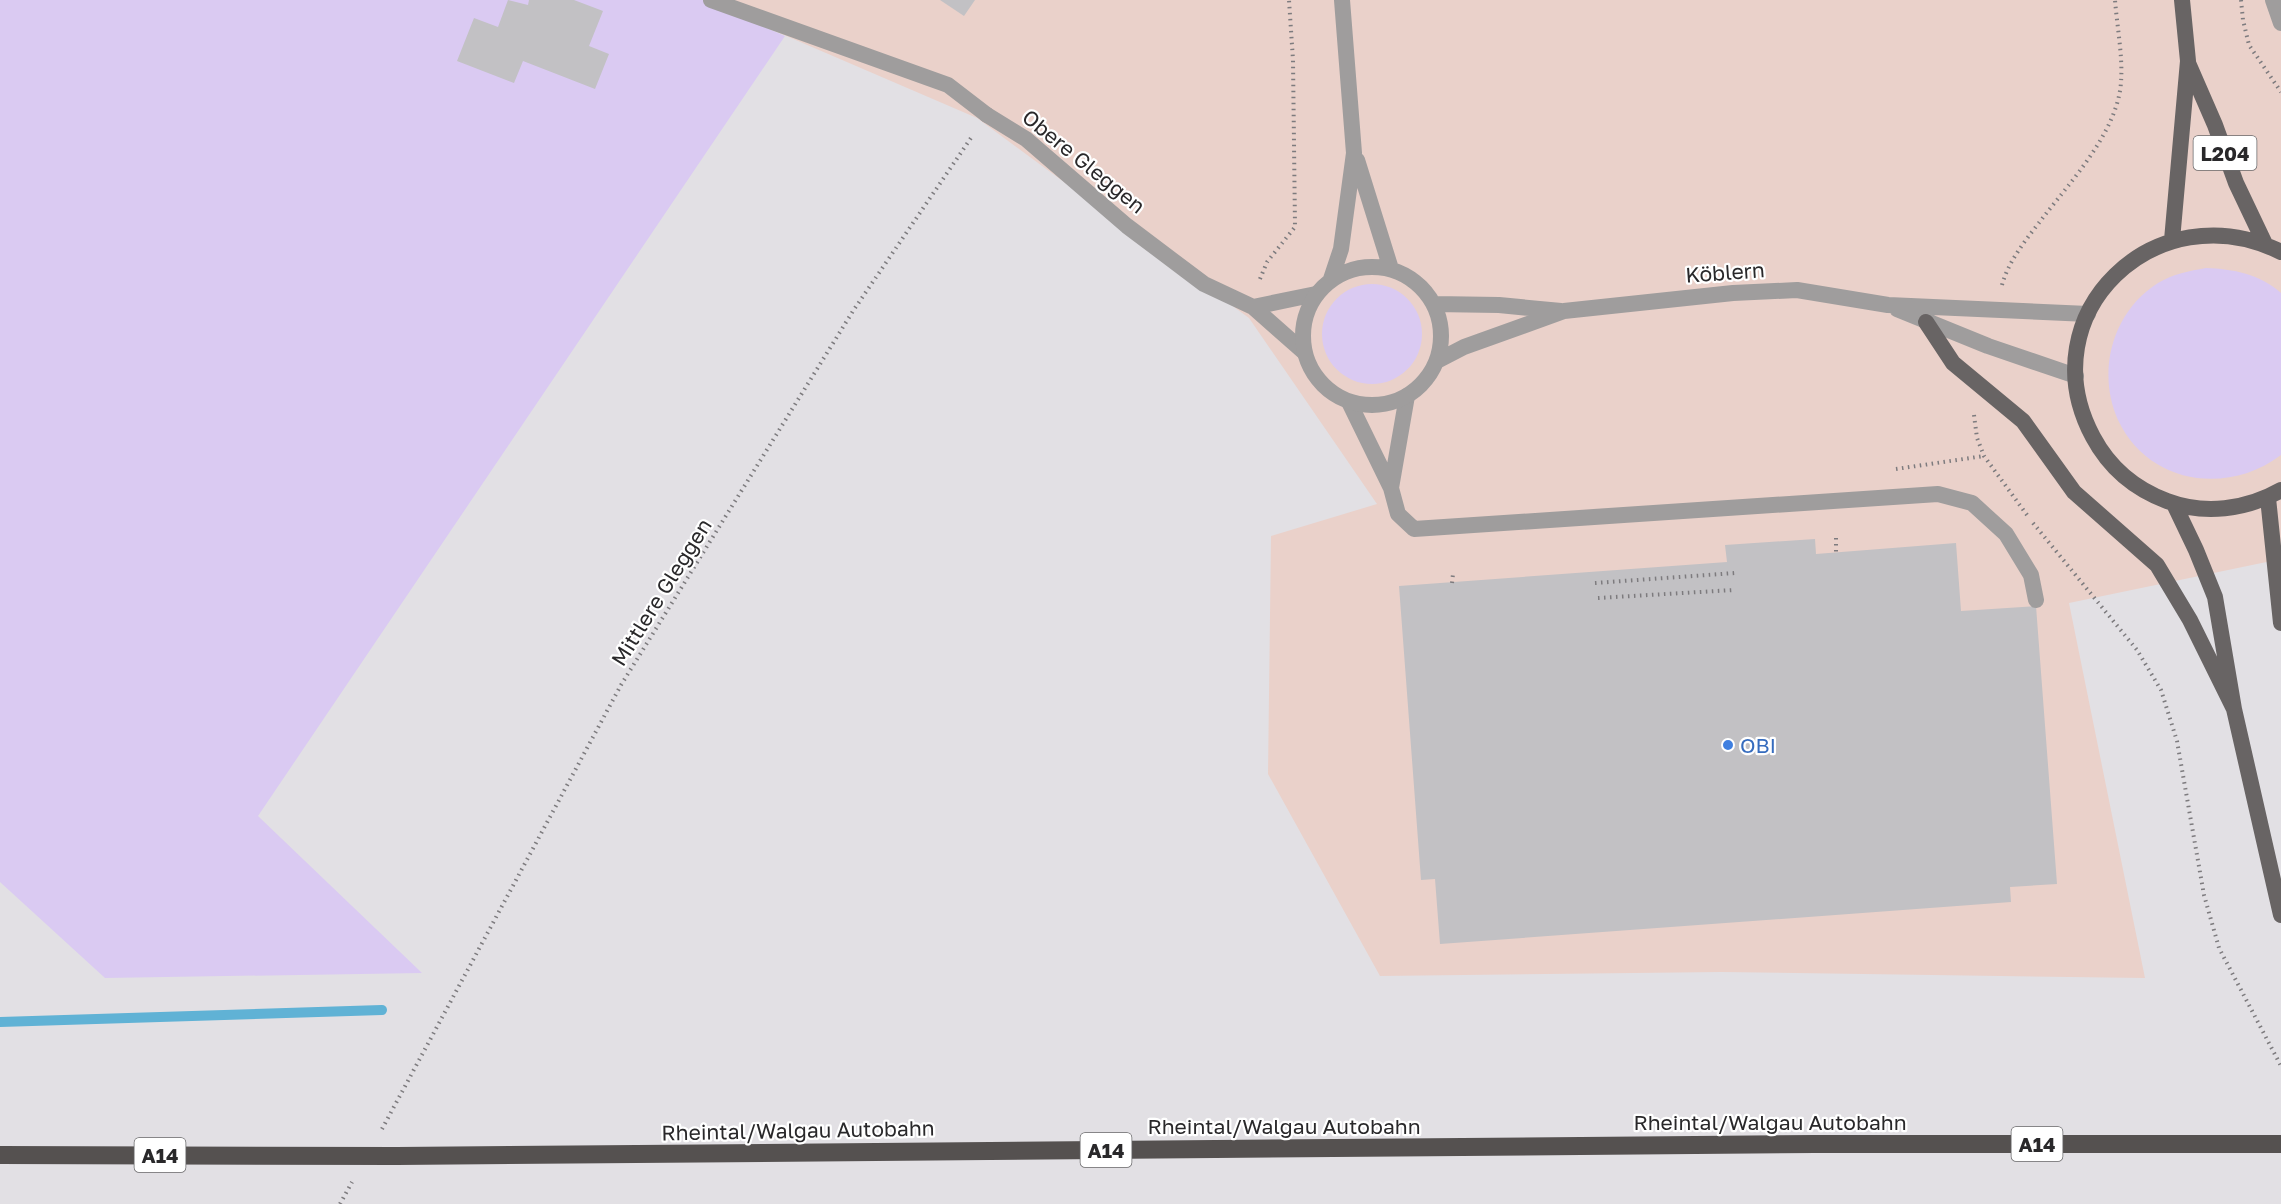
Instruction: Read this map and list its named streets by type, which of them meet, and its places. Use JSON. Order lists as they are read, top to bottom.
{
  "streets": {
    "highway": ["Rheintal/Walgau Autobahn", "A14"],
    "main road": ["L204"],
    "street": ["Obere Gleggen", "Köblern"],
    "path": ["Mittlere Gleggen"]
  },
  "crossings": [
    ["Obere Gleggen", "Köblern"],
    ["Obere Gleggen", "Mittlere Gleggen"]
  ],
  "places": ["OBI"]
}
